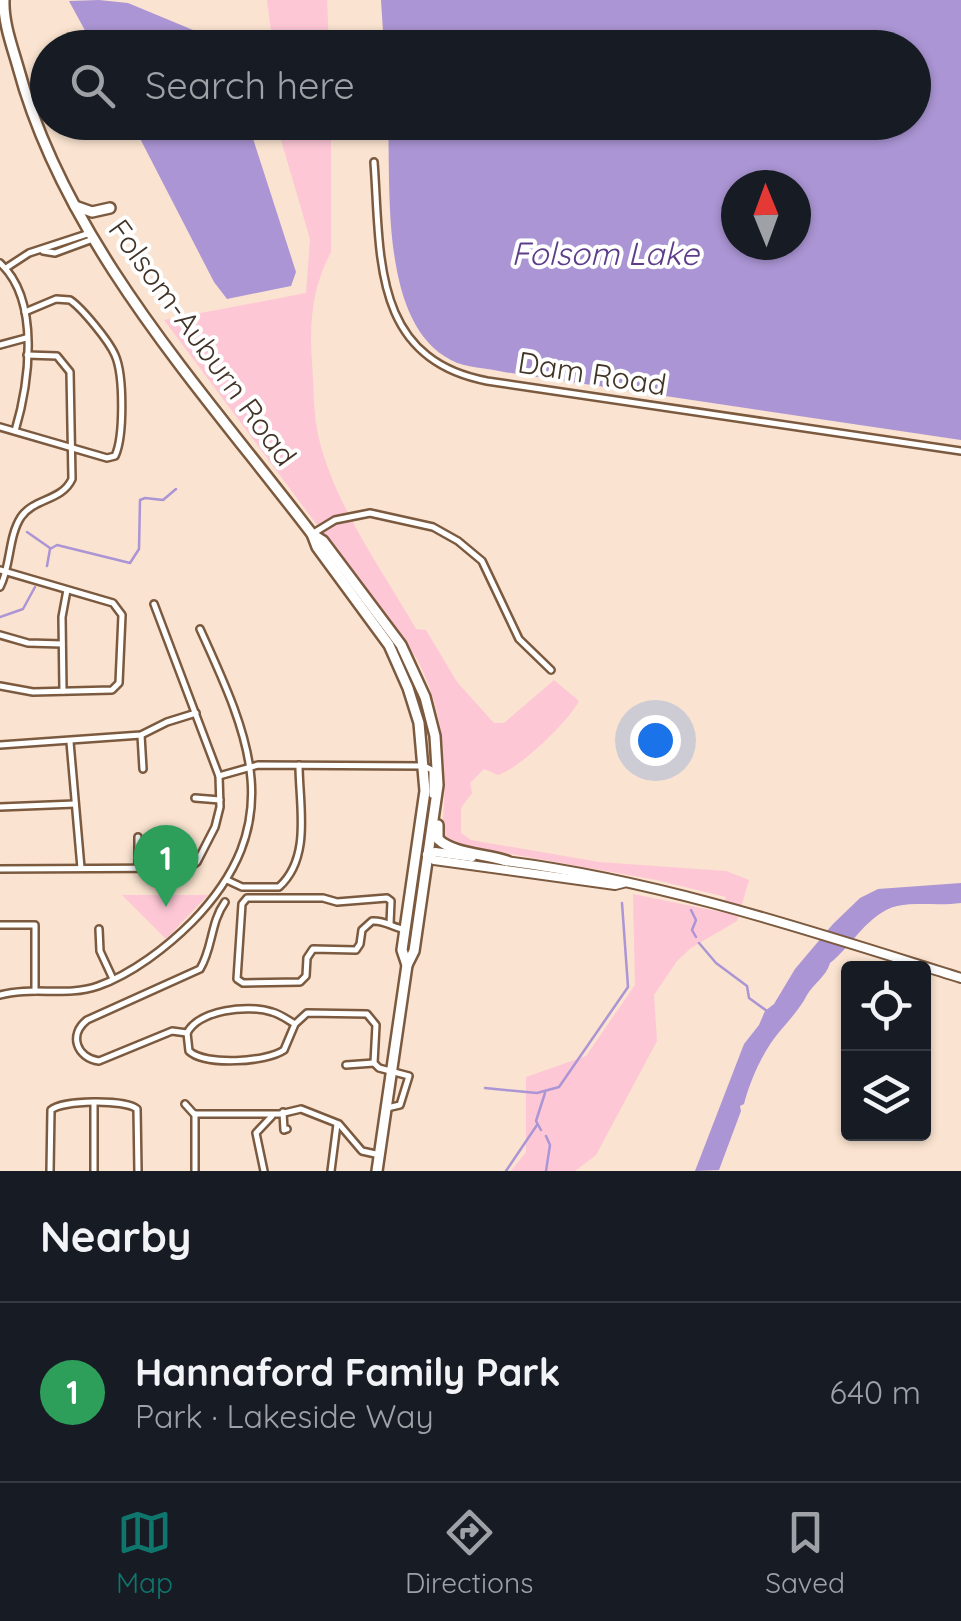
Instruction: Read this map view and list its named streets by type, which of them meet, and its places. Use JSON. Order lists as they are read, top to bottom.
{
  "streets": {
    "main road": ["Folsom-Auburn Road"],
    "street": ["Dam Road"]
  },
  "water": ["Folsom Lake"],
  "north": "top",
  "page": {
    "search": "Search here",
    "pins": "1",
    "heading": "Nearby",
    "list": [
      {
        "mark": "1",
        "name": "Hannaford Family Park",
        "note": "Park · Lakeside Way",
        "value": "640 m"
      }
    ],
    "nav": ["Map", "Directions", "Saved"]
  }
}
